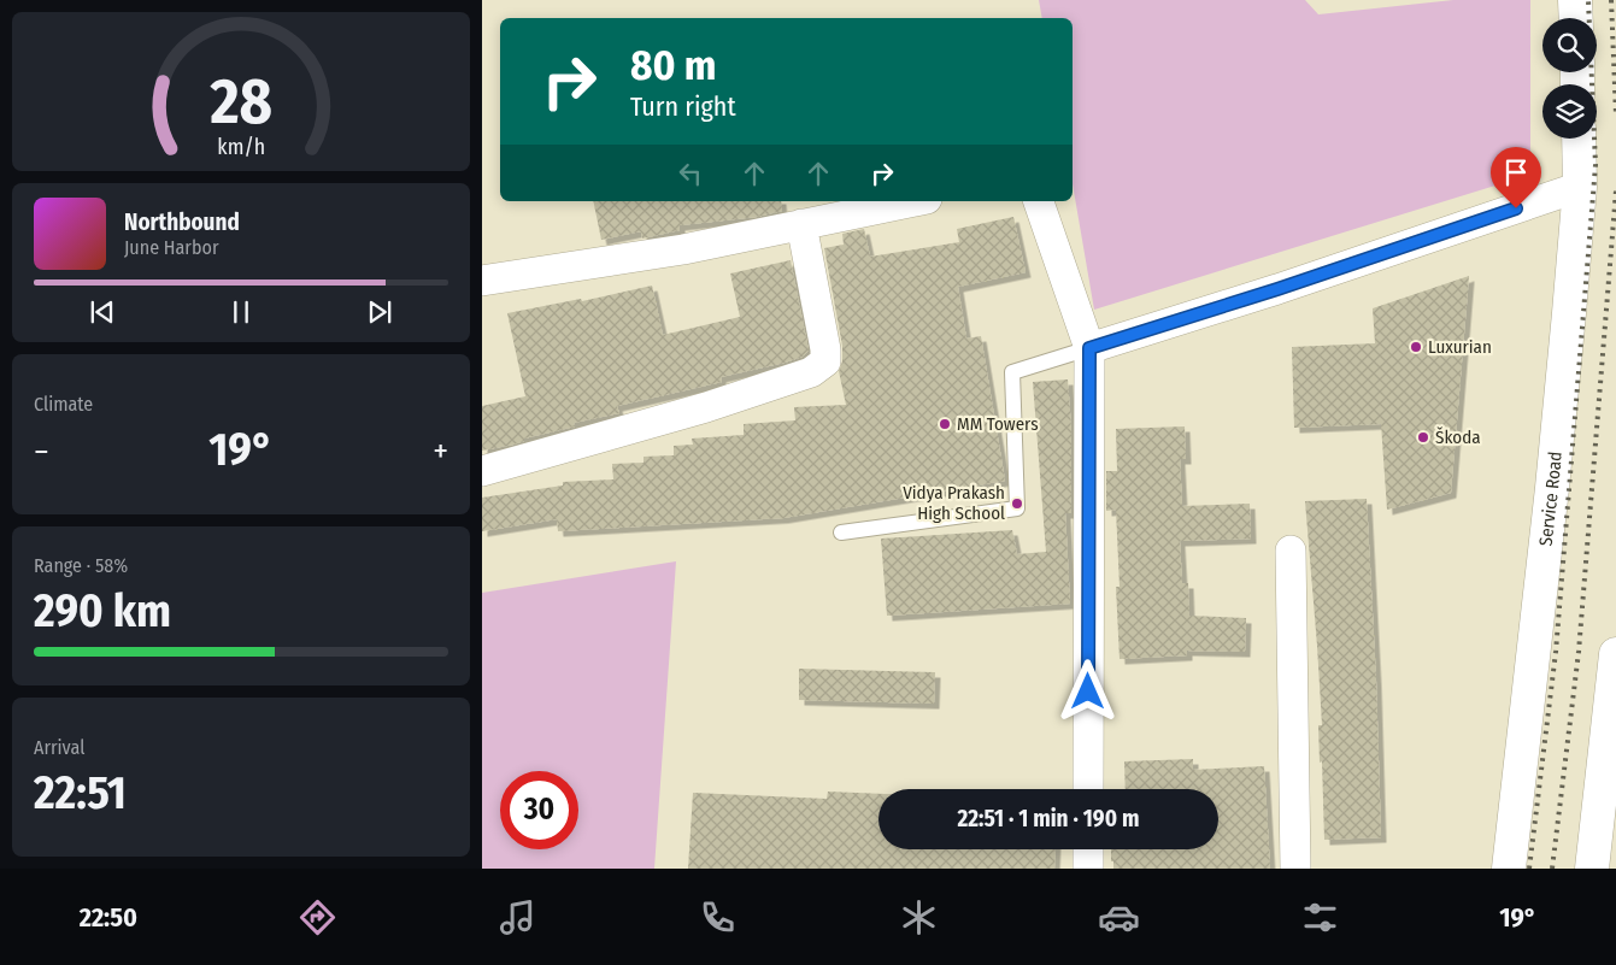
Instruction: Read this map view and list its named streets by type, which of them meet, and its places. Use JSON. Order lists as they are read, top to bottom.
{
  "streets": {
    "main road": ["Service Road"]
  },
  "places": [
    "Luxurian",
    "MM Towers",
    "Škoda",
    "Vidya Prakash High School"
  ],
  "page": {
    "turn": ["80 m", "Turn right"],
    "song": ["Northbound", "June Harbor"],
    "tile": [
      "Climate",
      ["Range · 58%", "290 km"],
      ["Arrival", "22:51"]
    ],
    "heat": ["−", "19°", "+"],
    "limit": "30",
    "trip": "22:51 · 1 min · 190 m",
    "tabs": ["22:50", "19°"],
    "gauge": ["28", "km/h"]
  }
}
